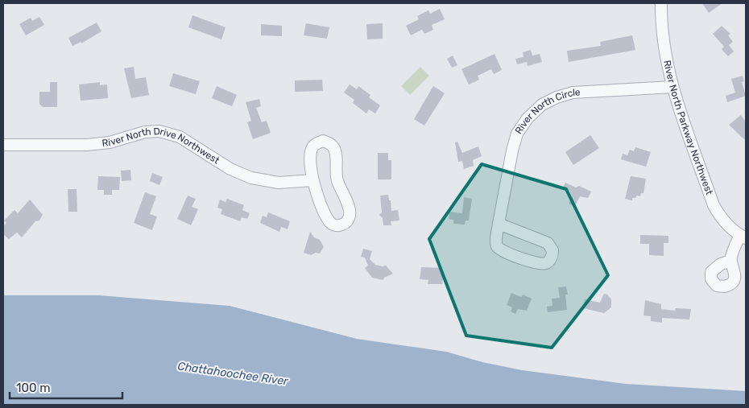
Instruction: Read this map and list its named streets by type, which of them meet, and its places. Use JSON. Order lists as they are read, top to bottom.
{
  "streets": {
    "street": ["River North Circle", "River North Parkway Northwest", "River North Drive Northwest"]
  },
  "crossings": [
    ["River North Circle", "River North Parkway Northwest"]
  ],
  "water": ["Chattahoochee River"],
  "scale_bar": "100 m"
}
